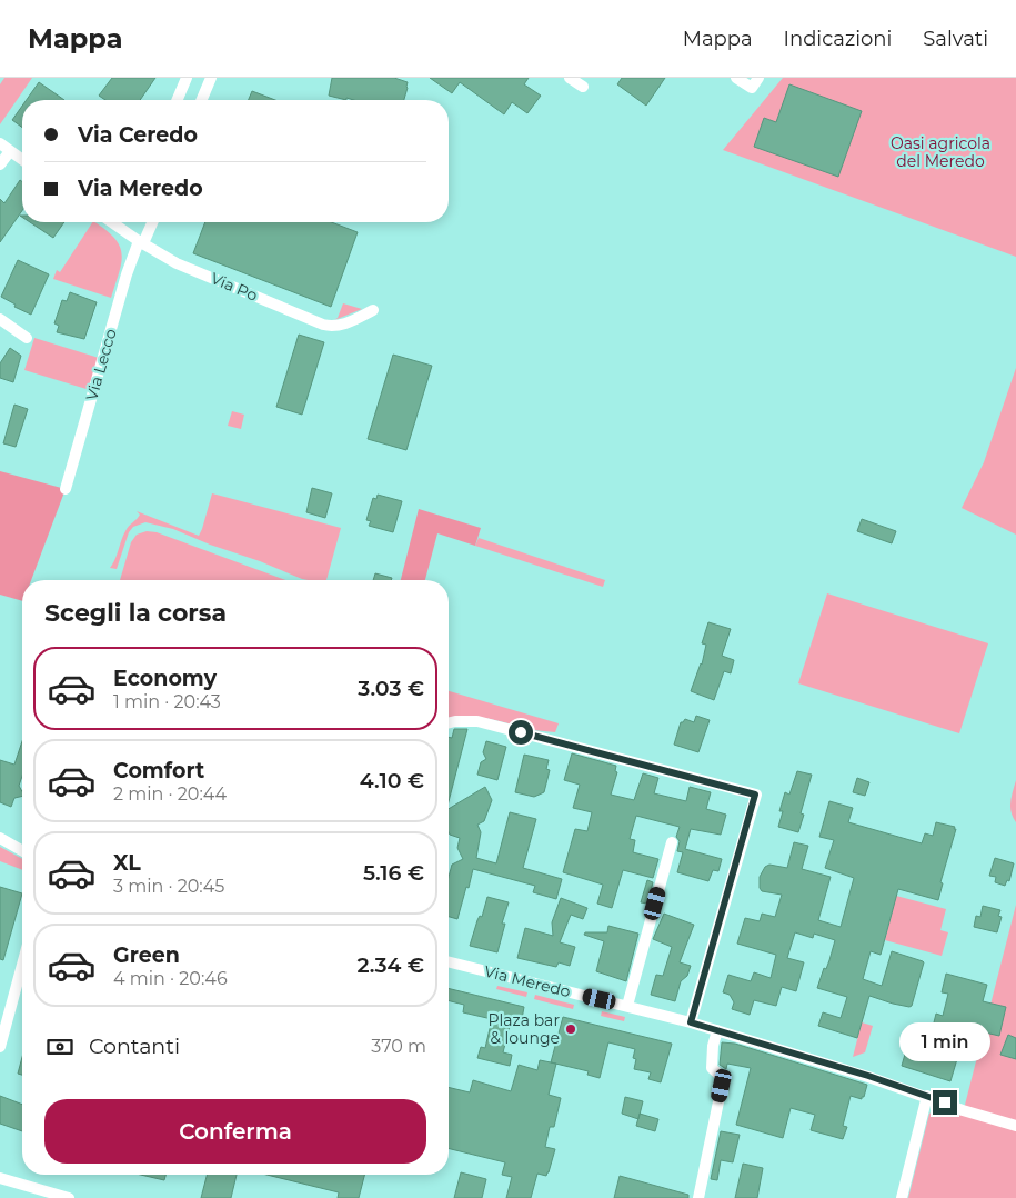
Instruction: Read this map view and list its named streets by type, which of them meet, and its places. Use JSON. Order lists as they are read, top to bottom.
{
  "streets": {
    "street": ["Via Po", "Via Lecco", "Via Meredo"]
  },
  "crossings": [
    ["Via Po", "Via Lecco"]
  ],
  "parks": ["Oasi agricola del Meredo"],
  "places": ["Plaza bar & lounge"],
  "page": {
    "header": "Mappa",
    "nav": ["Mappa", "Indicazioni", "Salvati"],
    "banner": ["Via Ceredo", "Via Meredo"],
    "heading": "Scegli la corsa",
    "list": [
      {
        "name": "Economy",
        "note": "1 min · 20:43",
        "value": "3.03 €"
      },
      {
        "name": "Comfort",
        "note": "2 min · 20:44",
        "value": "4.10 €"
      },
      {
        "name": "XL",
        "note": "3 min · 20:45",
        "value": "5.16 €"
      },
      {
        "name": "Green",
        "note": "4 min · 20:46",
        "value": "2.34 €"
      }
    ],
    "pay": ["Contanti", "370 m"],
    "bubble": "1 min",
    "buttons": "Conferma"
  }
}
